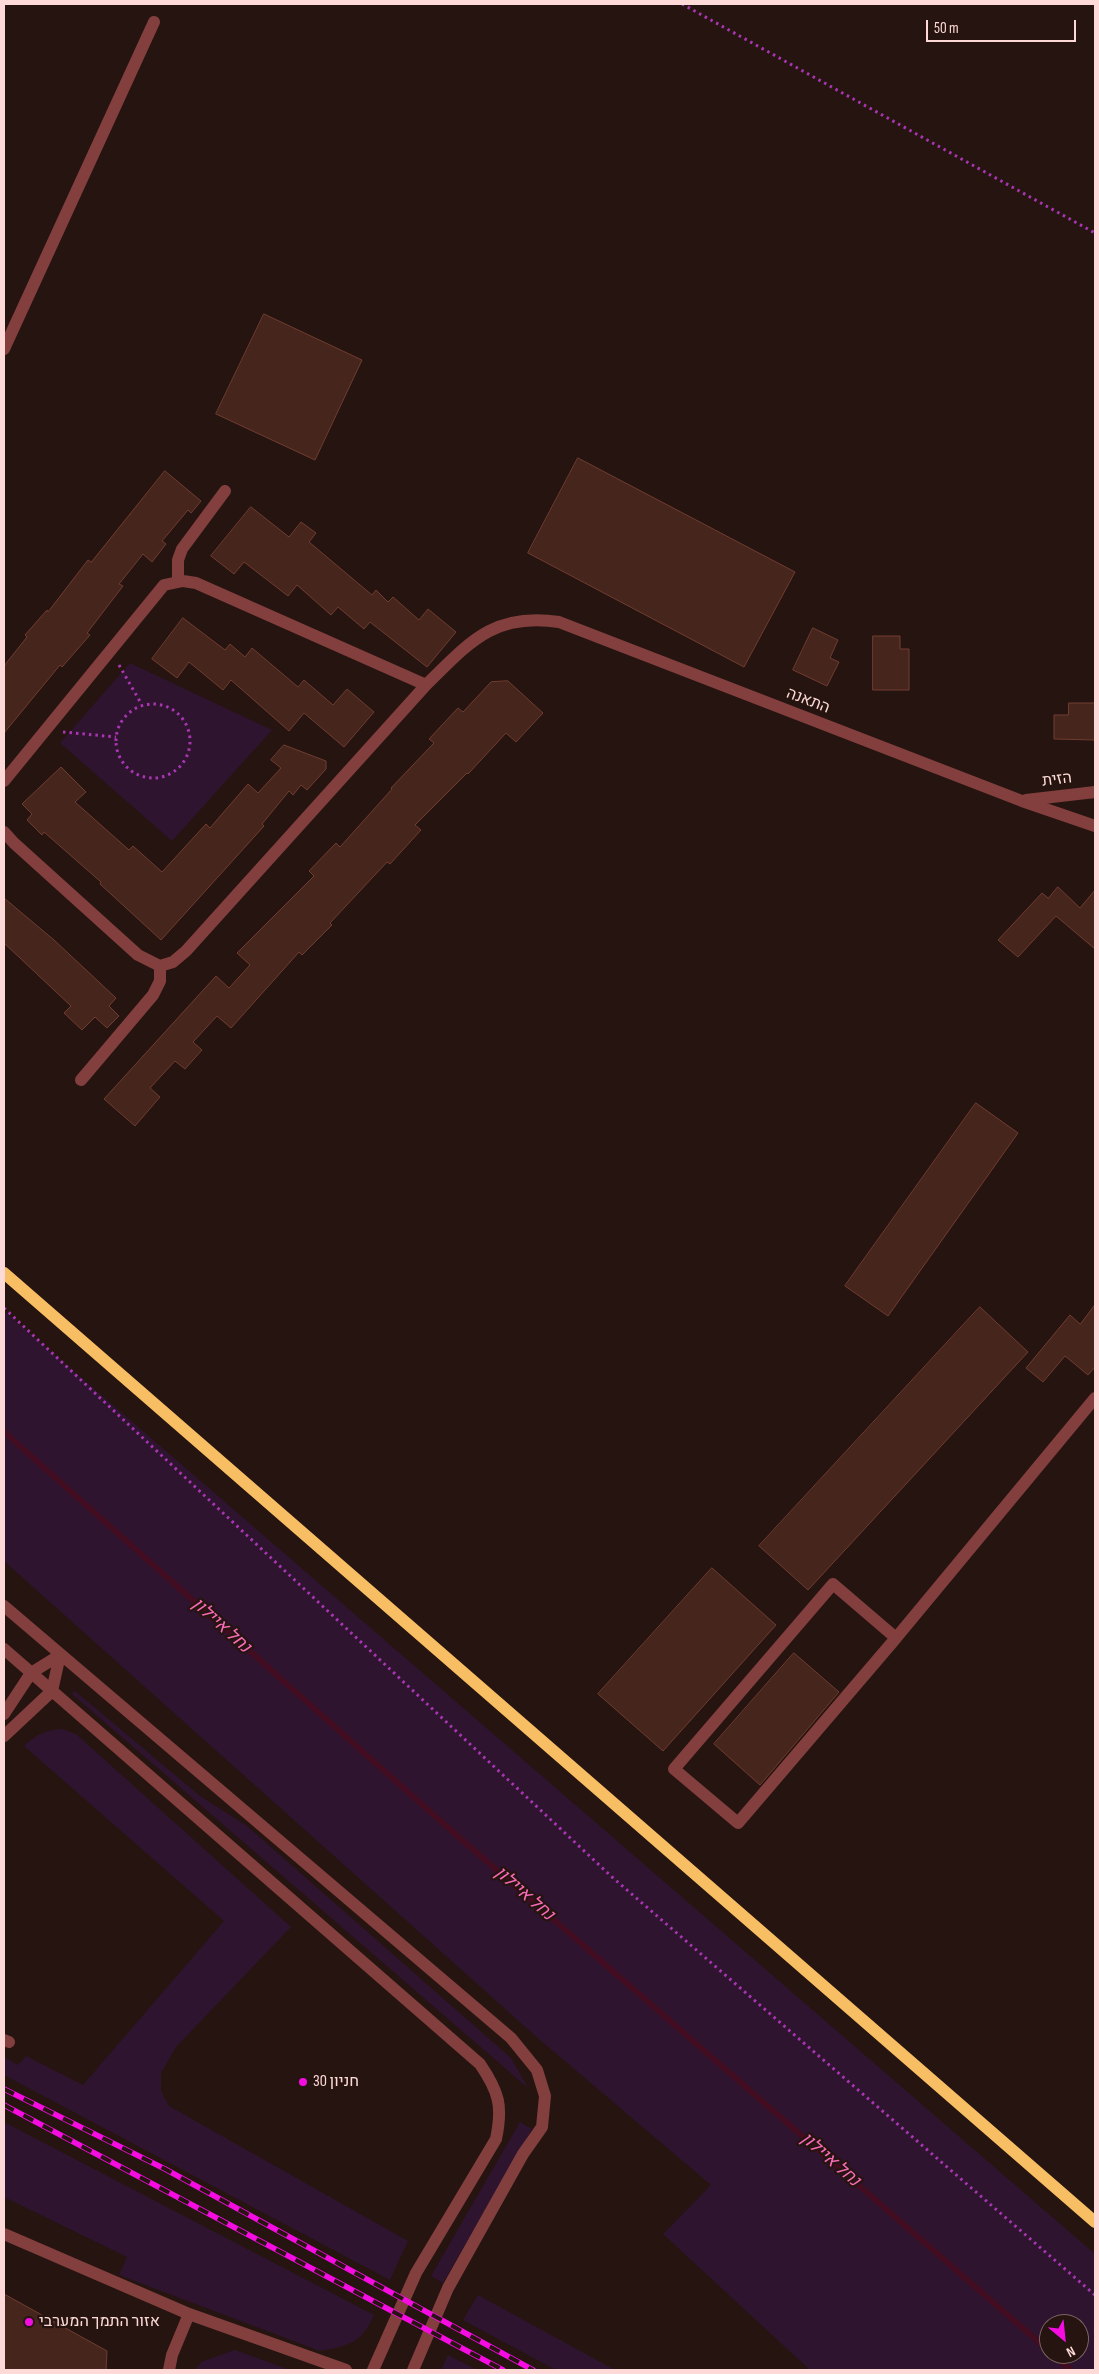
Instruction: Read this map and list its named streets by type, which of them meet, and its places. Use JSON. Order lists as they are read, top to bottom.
{
  "streets": {
    "street": ["התאנה", "הזית"]
  },
  "crossings": [
    ["התאנה", "הזית"]
  ],
  "water": ["נחל איילון"],
  "places": ["חניון 30", "אזור התמך המערבי"],
  "scale_bar": "50 m",
  "north": "bottom right"
}
